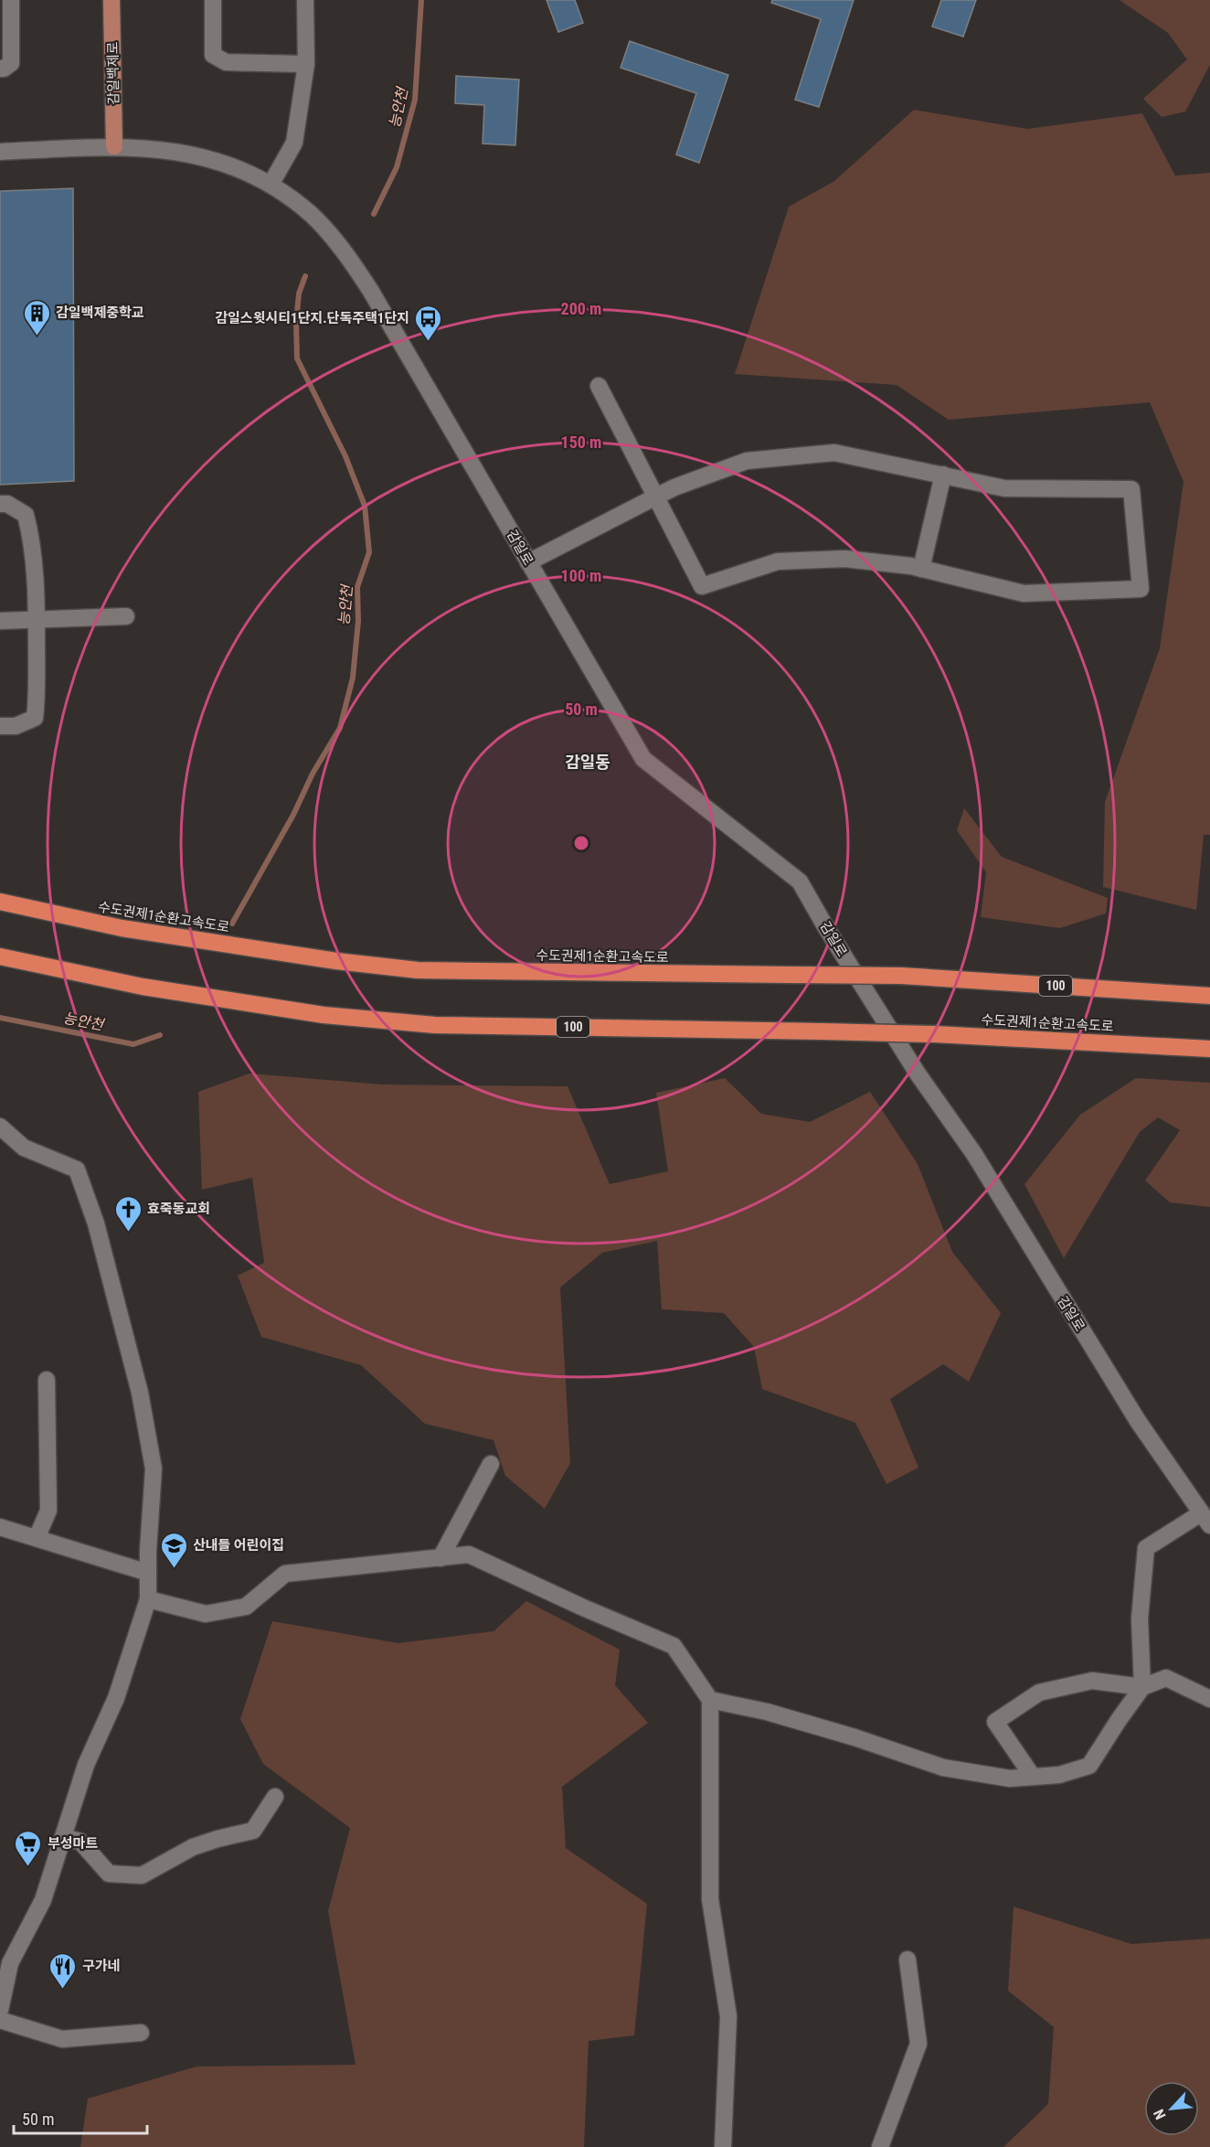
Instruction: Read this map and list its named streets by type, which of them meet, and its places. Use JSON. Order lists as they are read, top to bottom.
{
  "streets": {
    "highway": ["수도권제1순환고속도로", "100"],
    "main road": ["감일백제로"],
    "street": ["감일로"]
  },
  "crossings": [
    ["감일백제로", "감일로"]
  ],
  "districts": ["감일동"],
  "water": ["능안천"],
  "places": {
    "building": ["감일백제중학교"],
    "bus stop": ["감일스윗시티1단지.단독주택1단지"],
    "church": ["효죽동교회"],
    "school or university": ["산내들 어린이집"],
    "supermarket": ["부성마트"],
    "restaurant": ["구가네"]
  },
  "scale_bar": "50 m",
  "north": "bottom left",
  "rings": [
    "200 m",
    "150 m",
    "100 m",
    "50 m"
  ]
}
